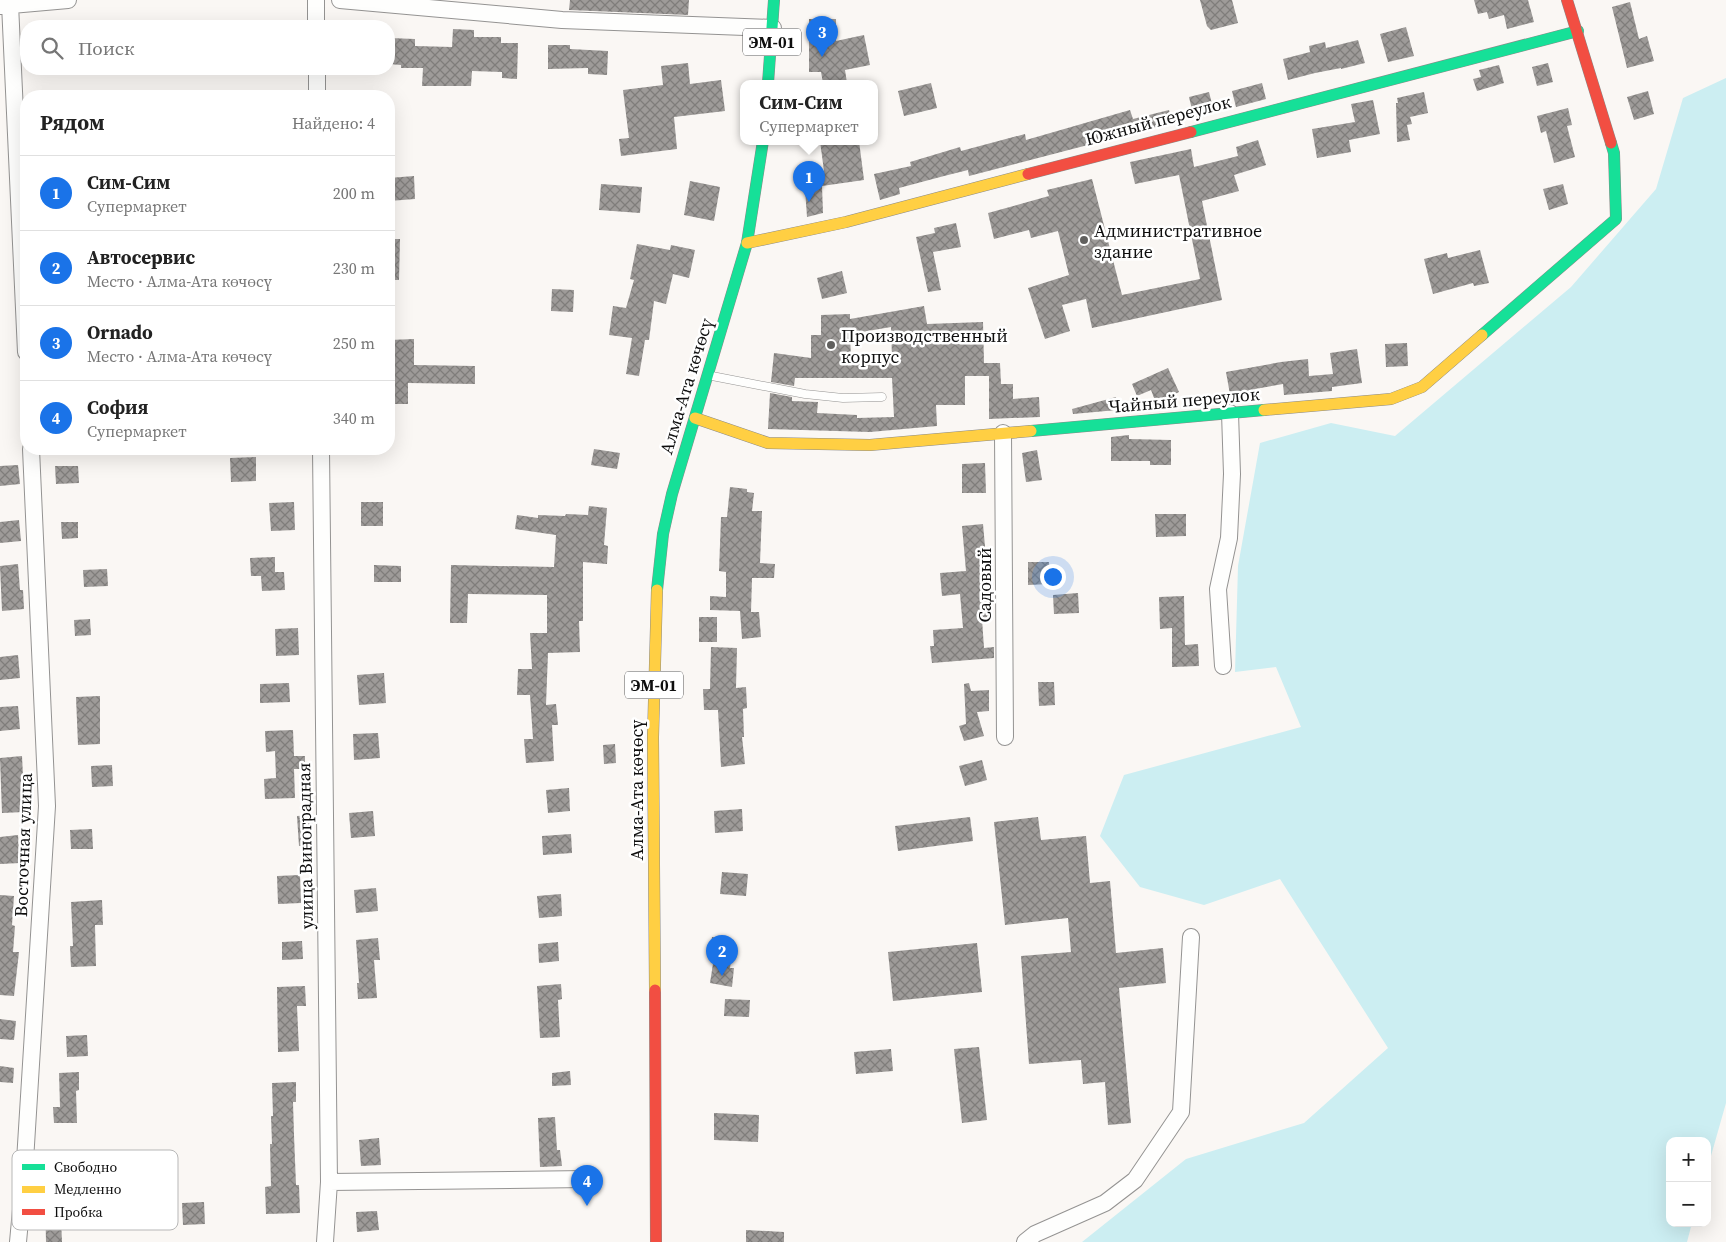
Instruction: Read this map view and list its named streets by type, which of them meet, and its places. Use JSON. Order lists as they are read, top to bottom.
{
  "streets": {
    "main road": [
      "ЭМ-01",
      "Южный переулок",
      "Алма-Ата көчөсү",
      "Чайный переулок"
    ],
    "street": ["Садовый", "Восточная улица", "улица Виноградная"]
  },
  "crossings": [
    ["Южный переулок", "Алма-Ата көчөсү"],
    ["Южный переулок", "Чайный переулок"],
    ["Алма-Ата көчөсү", "Чайный переулок"],
    ["Чайный переулок", "Садовый"]
  ],
  "places": ["Административное здание", "Производственный корпус"],
  "legend": ["Свободно", "Медленно", "Пробка"],
  "page": {
    "pins": [
      "3",
      "1",
      "2",
      "4"
    ],
    "search": "Поиск",
    "popup": ["Сим-Сим", "Супермаркет"],
    "heading": ["Рядом", "Найдено: 4"],
    "list": [
      {
        "mark": "1",
        "name": "Сим-Сим",
        "note": "Супермаркет",
        "value": "200 m"
      },
      {
        "mark": "2",
        "name": "Автосервис",
        "note": "Место · Алма-Ата көчөсү",
        "value": "230 m"
      },
      {
        "mark": "3",
        "name": "Ornado",
        "note": "Место · Алма-Ата көчөсү",
        "value": "250 m"
      },
      {
        "mark": "4",
        "name": "София",
        "note": "Супермаркет",
        "value": "340 m"
      }
    ],
    "map_buttons": ["+", "−"]
  }
}
